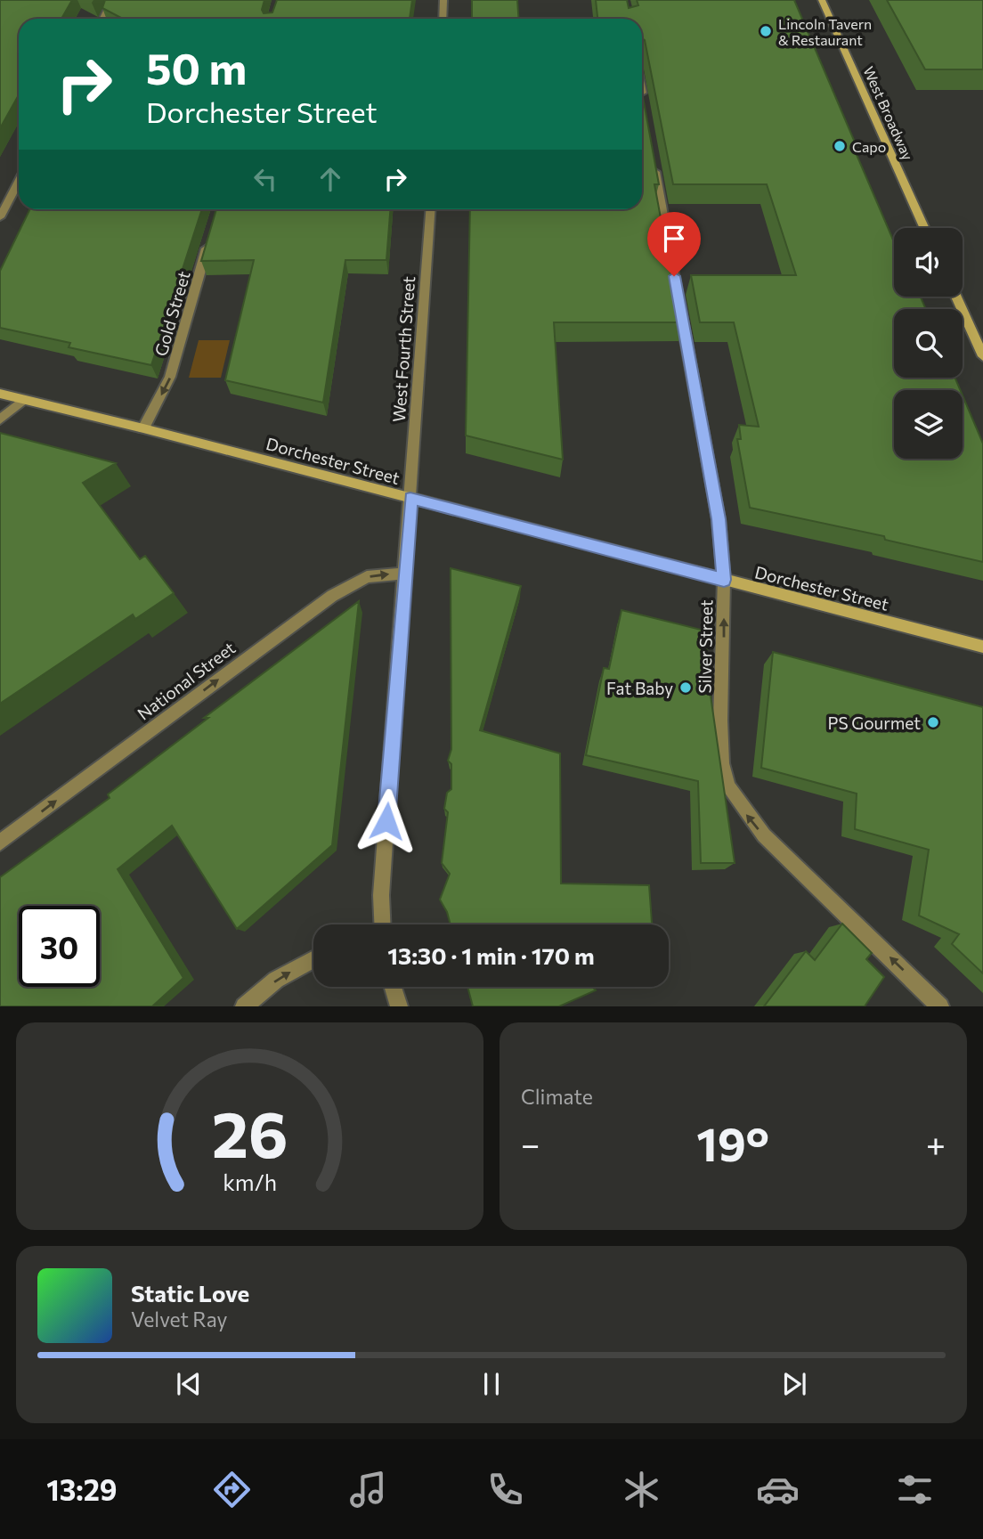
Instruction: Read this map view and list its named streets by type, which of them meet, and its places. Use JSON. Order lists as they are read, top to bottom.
{
  "streets": {
    "main road": ["West Broadway", "Dorchester Street"],
    "street": [
      "Gold Street",
      "West Fourth Street",
      "Silver Street",
      "National Street"
    ]
  },
  "crossings": [
    ["Gold Street", "Dorchester Street"],
    ["West Fourth Street", "Dorchester Street"],
    ["West Fourth Street", "National Street"],
    ["Dorchester Street", "Silver Street"]
  ],
  "one_way": ["Gold Street", "Silver Street", "National Street"],
  "places": [
    "Lincoln Tavern & Restaurant",
    "Capo",
    "Fat Baby",
    "PS Gourmet"
  ],
  "page": {
    "turn": ["50 m", "Dorchester Street"],
    "limit": "30",
    "trip": "13:30 · 1 min · 170 m",
    "tile": "Climate",
    "heat": ["−", "19°", "+"],
    "song": ["Static Love", "Velvet Ray"],
    "tabs": "13:29",
    "gauge": ["26", "km/h"]
  }
}
